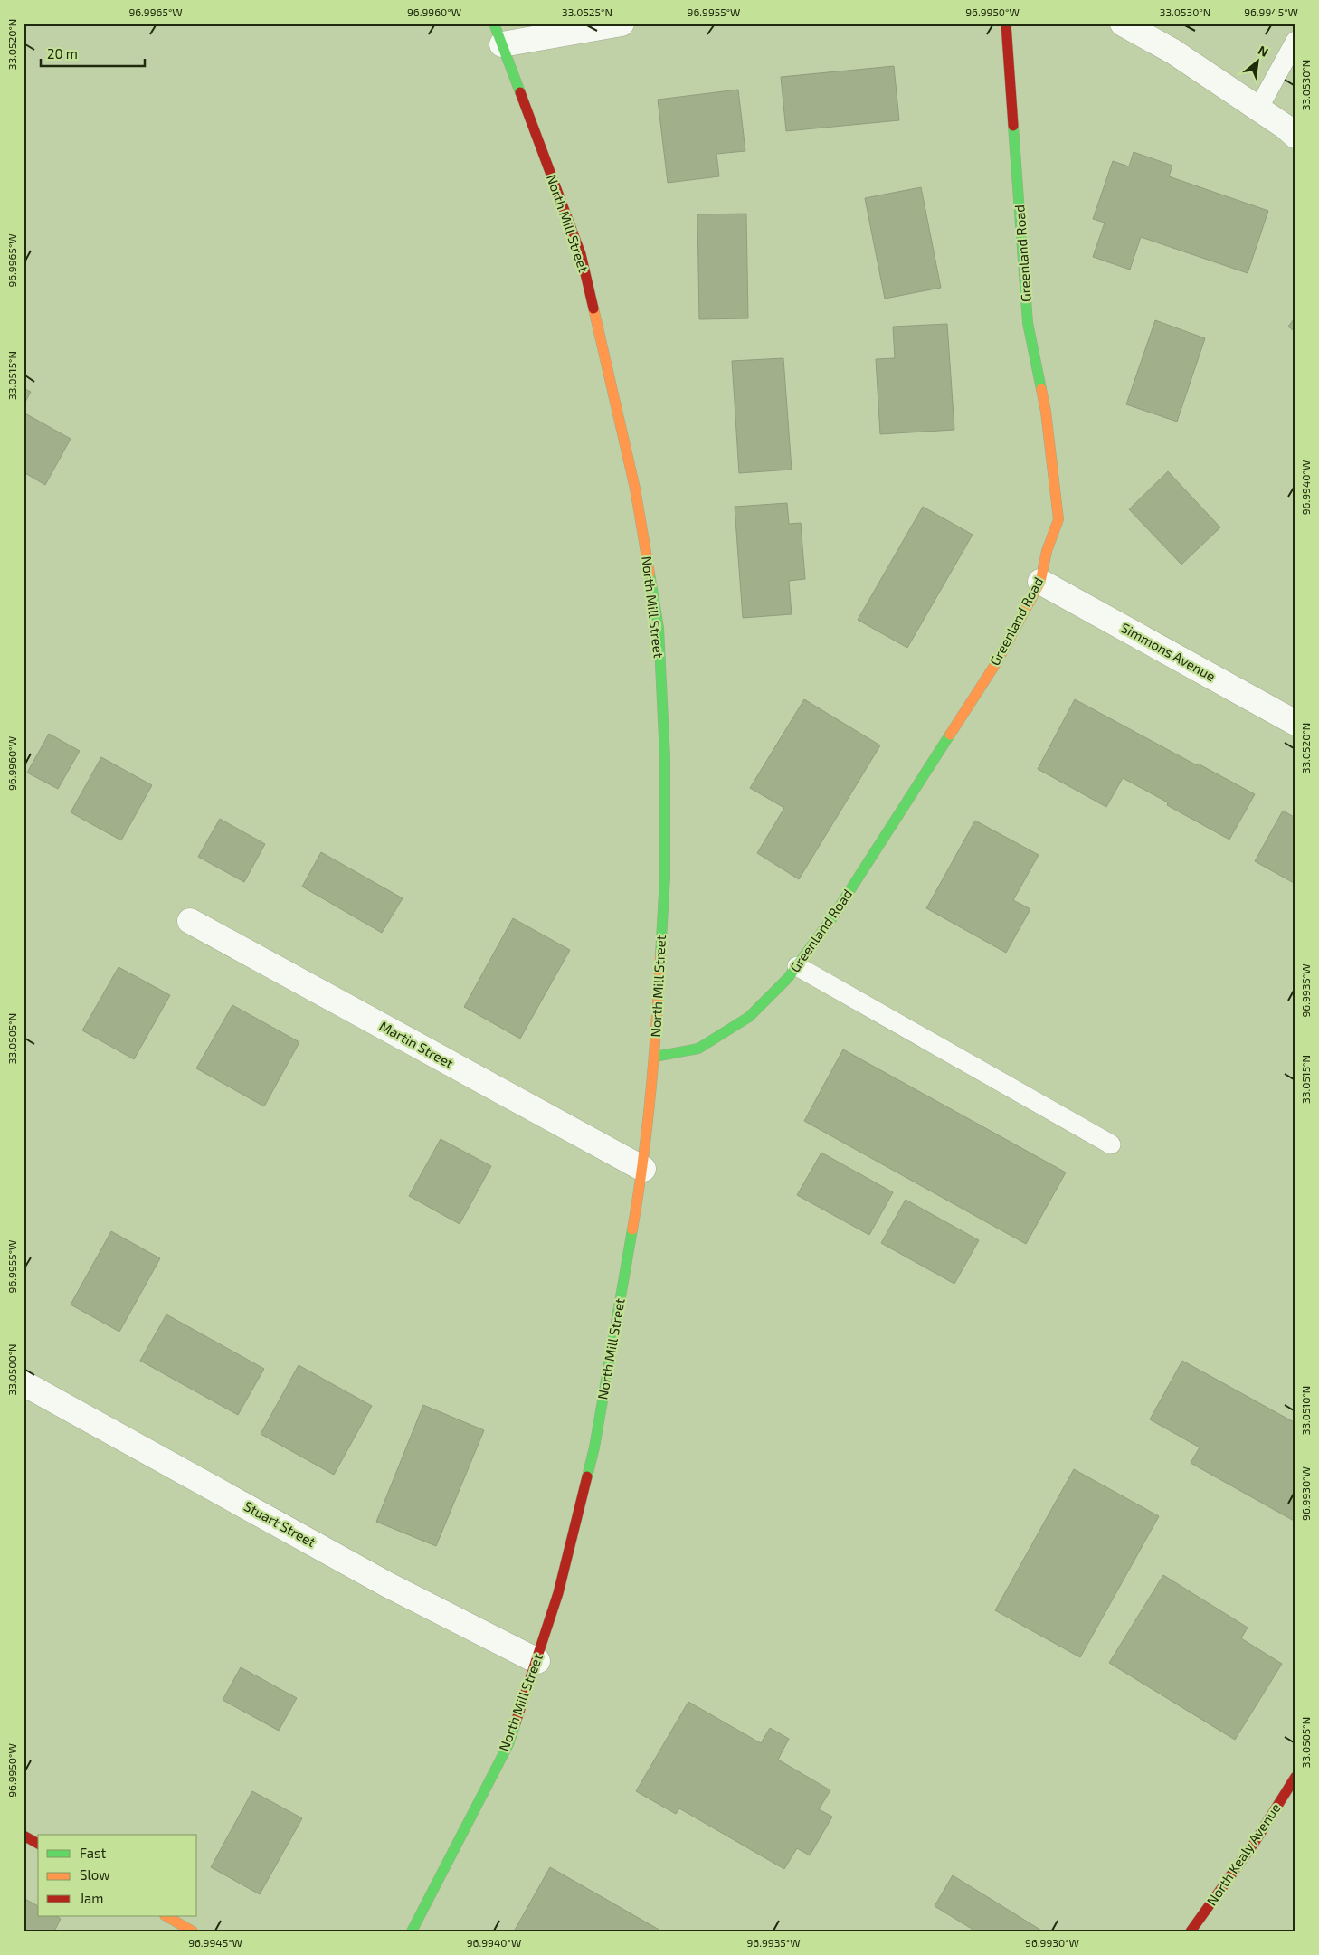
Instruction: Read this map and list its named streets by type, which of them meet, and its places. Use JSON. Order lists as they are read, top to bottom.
{
  "streets": {
    "main road": ["North Mill Street", "Greenland Road", "North Kealy Avenue"],
    "street": ["Simmons Avenue", "Martin Street", "Stuart Street"]
  },
  "crossings": [
    ["North Mill Street", "Greenland Road"],
    ["North Mill Street", "Martin Street"],
    ["North Mill Street", "Stuart Street"],
    ["Greenland Road", "Simmons Avenue"]
  ],
  "legend": ["Fast", "Slow", "Jam"],
  "scale_bar": "20 m",
  "north": "top right",
  "coordinates": [
    "96.9965°W",
    "96.9960°W",
    "33.0525°N",
    "96.9955°W",
    "96.9950°W",
    "33.0530°N",
    "96.9945°W",
    "33.0520°N",
    "33.0515°N",
    "96.9940°W",
    "96.9935°W",
    "33.0505°N",
    "33.0500°N",
    "33.0510°N",
    "96.9930°W"
  ]
}
